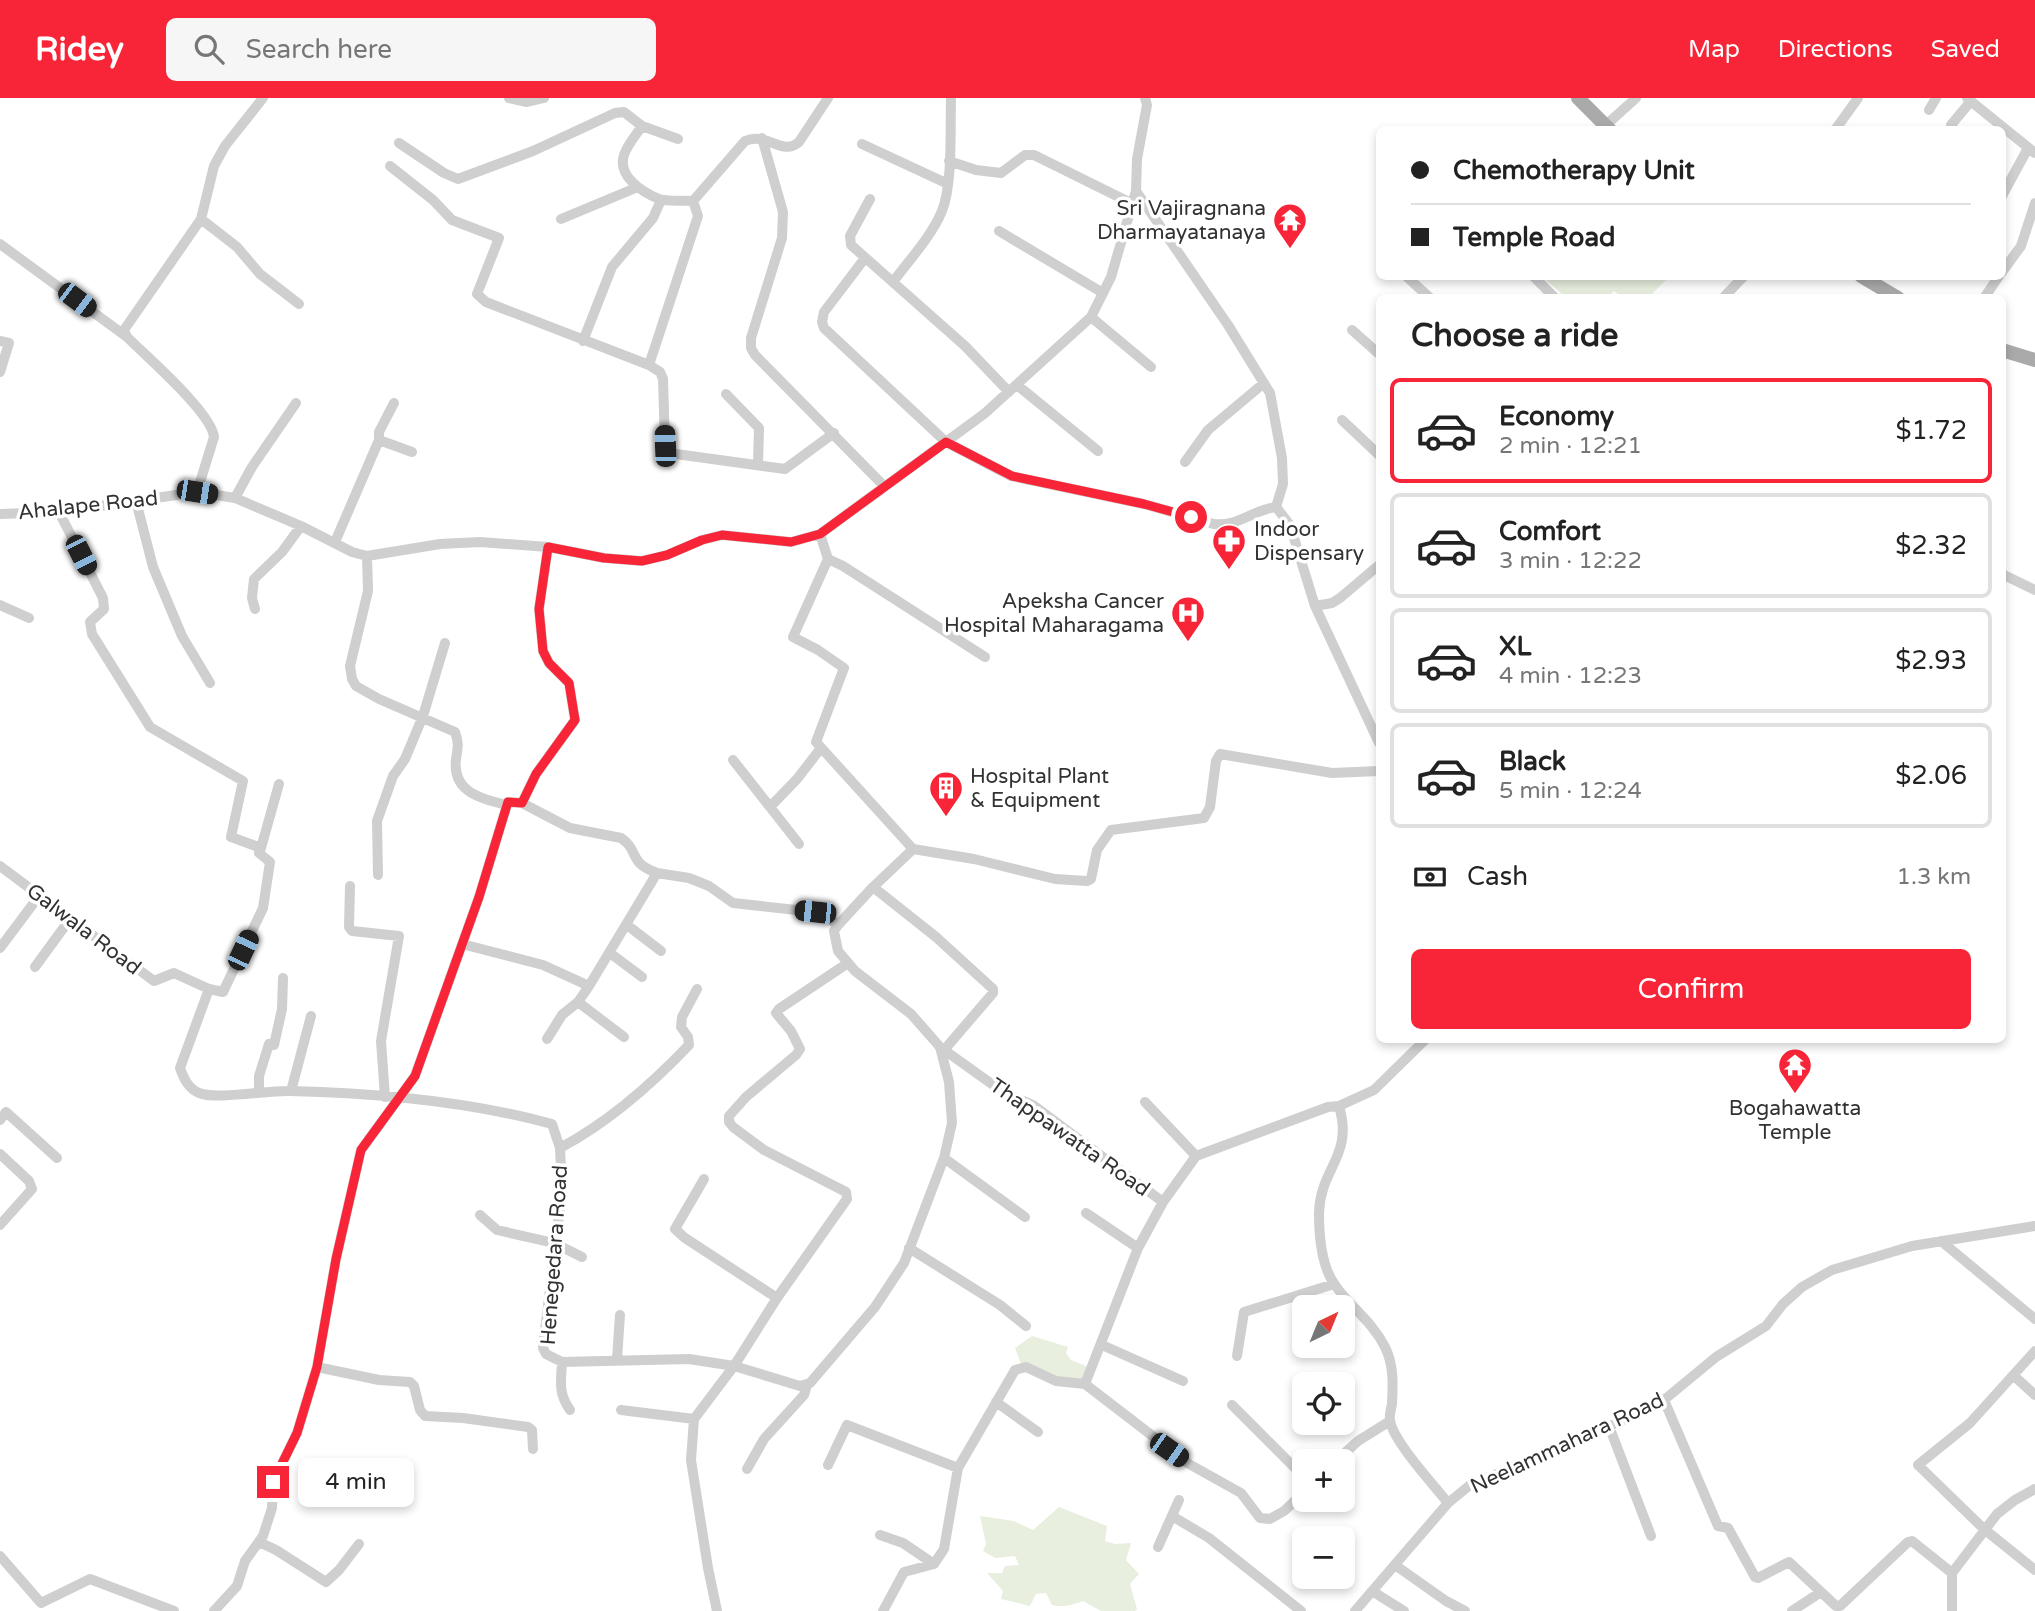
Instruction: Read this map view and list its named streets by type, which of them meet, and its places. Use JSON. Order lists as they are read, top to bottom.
{
  "streets": {
    "street": [
      "Ahalape Road",
      "Galwala Road",
      "Thappawatta Road",
      "Henegedara Road",
      "Neelammahara Road"
    ]
  },
  "places": {
    "temple": ["Sri Vajiragnana Dharmayatanaya", "Bogahawatta Temple"],
    "pharmacy": ["Indoor Dispensary"],
    "hospital": ["Apeksha Cancer Hospital Maharagama"],
    "building": ["Hospital Plant & Equipment"]
  },
  "north": "top right",
  "page": {
    "header": "Ridey",
    "search": "Search here",
    "nav": ["Map", "Directions", "Saved"],
    "banner": ["Chemotherapy Unit", "Temple Road"],
    "heading": "Choose a ride",
    "list": [
      {
        "name": "Economy",
        "note": "2 min · 12:21",
        "value": "$1.72"
      },
      {
        "name": "Comfort",
        "note": "3 min · 12:22",
        "value": "$2.32"
      },
      {
        "name": "XL",
        "note": "4 min · 12:23",
        "value": "$2.93"
      },
      {
        "name": "Black",
        "note": "5 min · 12:24",
        "value": "$2.06"
      }
    ],
    "pay": ["Cash", "1.3 km"],
    "buttons": "Confirm",
    "map_buttons": ["+", "−"],
    "bubble": "4 min"
  }
}
